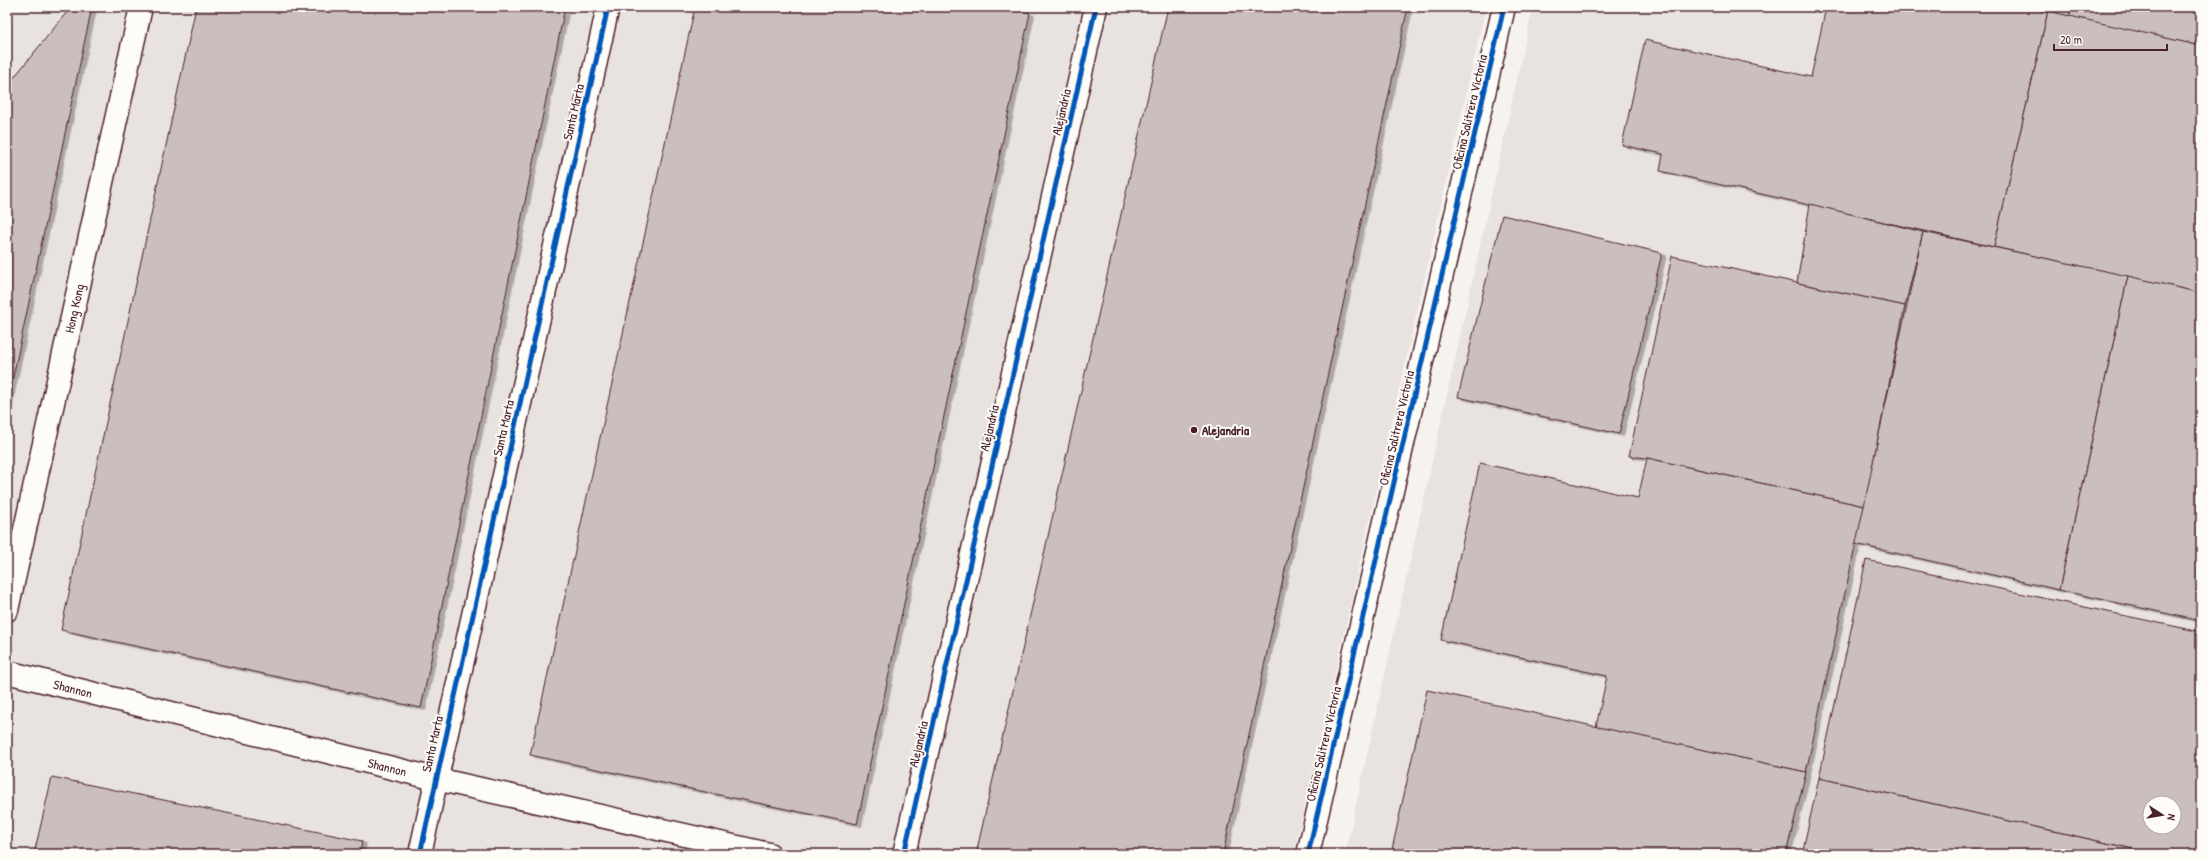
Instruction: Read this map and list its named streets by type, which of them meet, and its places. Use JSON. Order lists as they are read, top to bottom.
{
  "streets": {
    "street": [
      "Santa Marta",
      "Alejandría",
      "Oficina Salitrera Victoria",
      "Hong Kong",
      "Shannon"
    ]
  },
  "crossings": [
    ["Santa Marta", "Shannon"]
  ],
  "places": ["Alejandria"],
  "scale_bar": "20 m",
  "north": "right"
}
